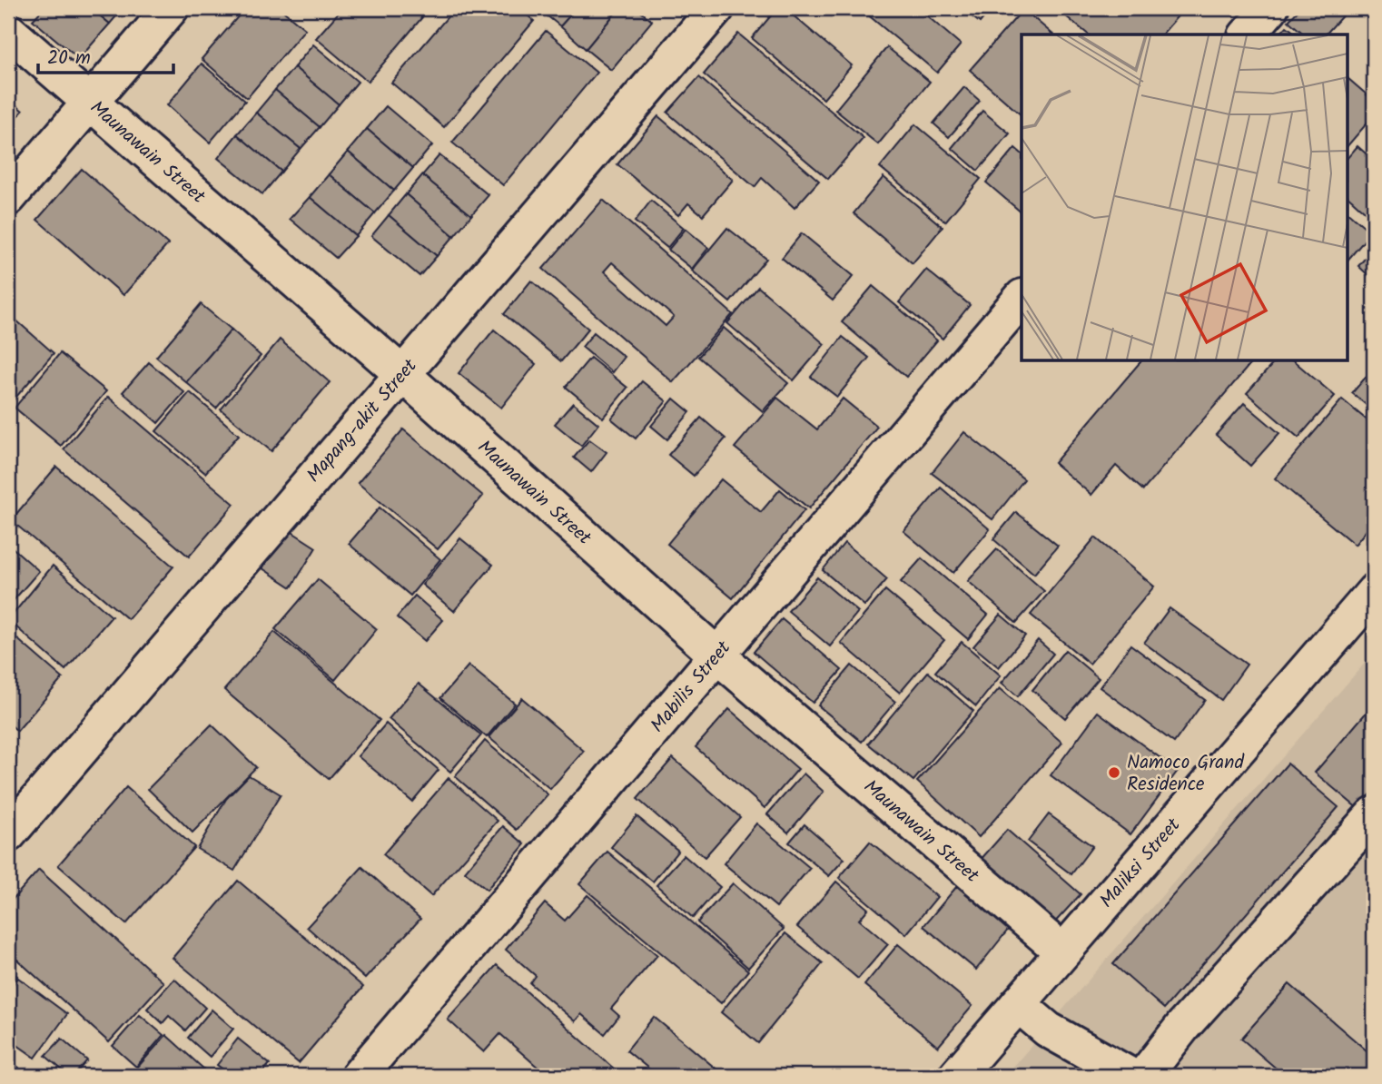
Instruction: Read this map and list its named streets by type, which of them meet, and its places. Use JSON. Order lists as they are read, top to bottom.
{
  "streets": {
    "street": [
      "Maunawain Street",
      "Mapang-akit Street",
      "Mabilis Street",
      "Maliksi Street"
    ]
  },
  "crossings": [
    ["Maunawain Street", "Mapang-akit Street"],
    ["Maunawain Street", "Mabilis Street"],
    ["Maunawain Street", "Maliksi Street"]
  ],
  "places": ["Namoco Grand Residence"],
  "scale_bar": "20 m"
}
